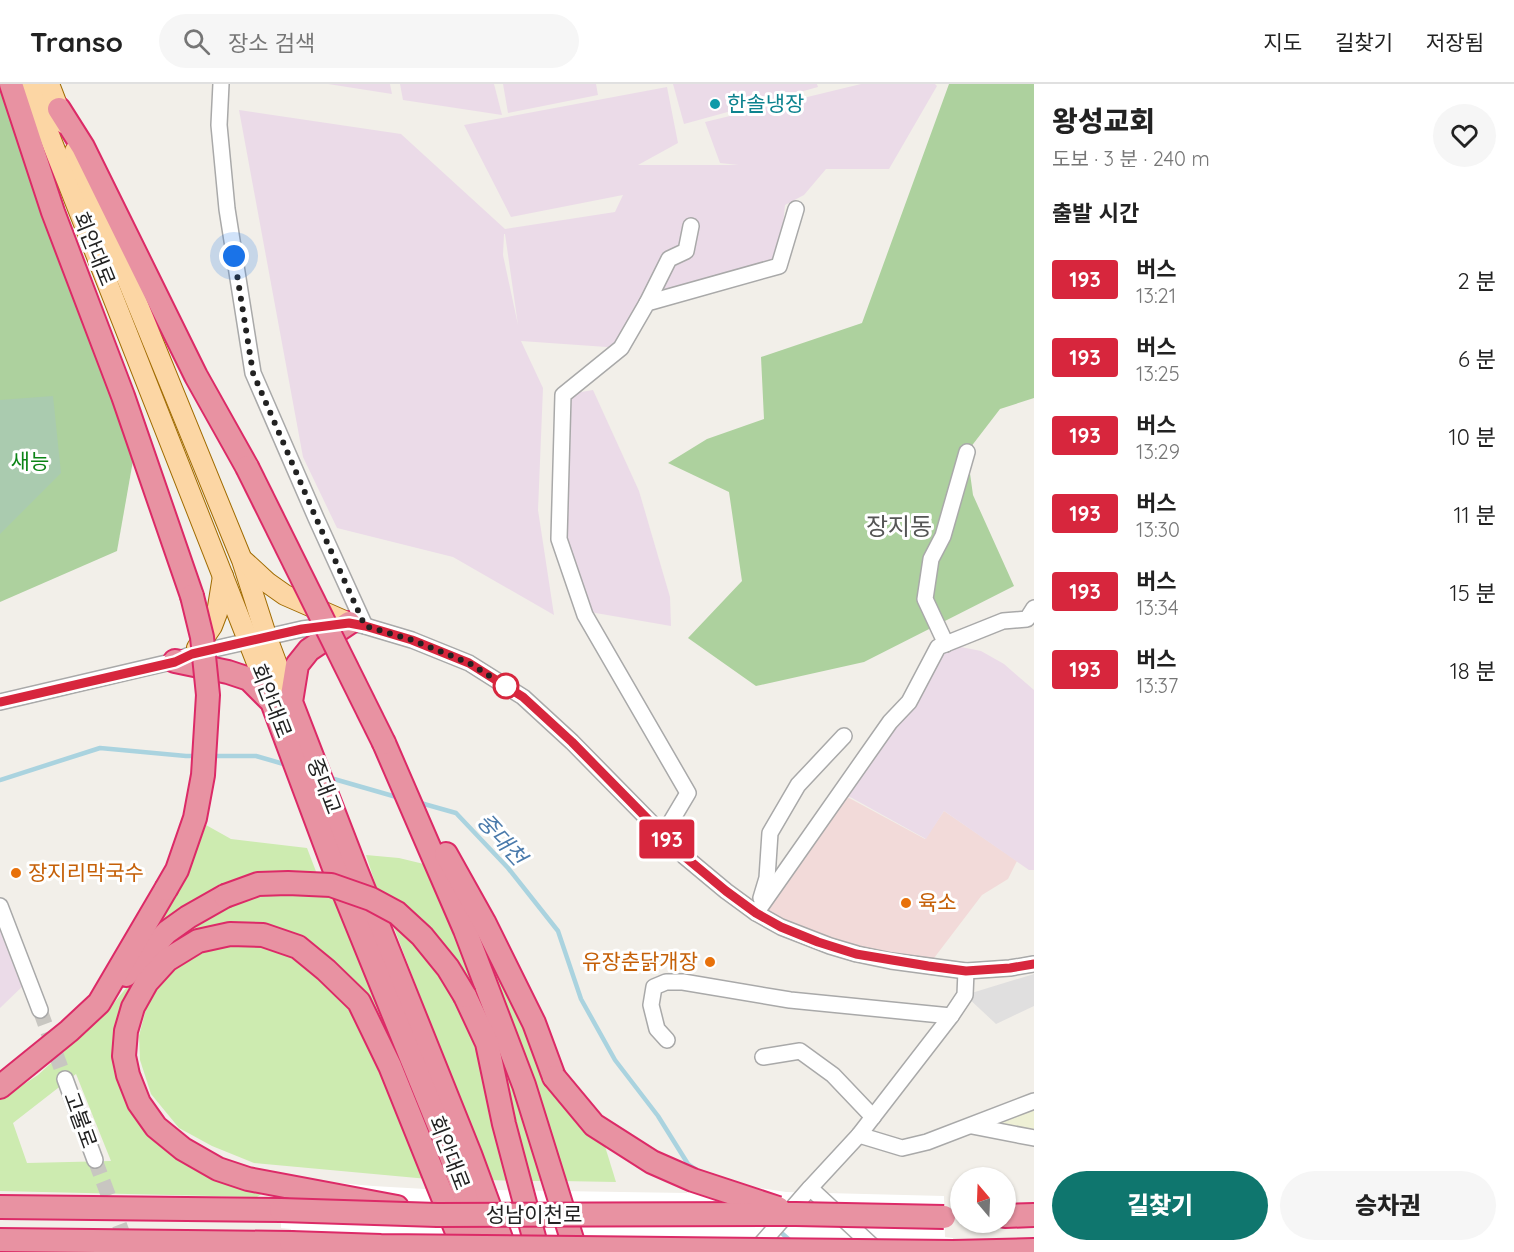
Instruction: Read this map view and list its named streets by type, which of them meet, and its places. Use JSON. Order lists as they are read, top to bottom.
{
  "streets": {
    "highway": ["회안대로", "중대교", "성남이천로"],
    "street": ["고불로"]
  },
  "crossings": [
    ["회안대로", "중대교"]
  ],
  "districts": ["장지동"],
  "water": ["중대천"],
  "parks": ["새능"],
  "places": [
    "한솔냉장",
    "장지리막국수",
    "육소",
    "유장춘닭개장"
  ],
  "lines": ["bus line 193"],
  "north": "top",
  "page": {
    "header": "Transo",
    "search": "장소 검색",
    "nav": ["지도", "길찾기", "저장됨"],
    "on_map": "193",
    "heading": [
      ["왕성교회", "도보 · 3 분 · 240 m"],
      "출발 시간"
    ],
    "list": [
      {
        "mark": "193",
        "name": "버스",
        "note": "13:21",
        "value": "2 분"
      },
      {
        "mark": "193",
        "name": "버스",
        "note": "13:25",
        "value": "6 분"
      },
      {
        "mark": "193",
        "name": "버스",
        "note": "13:29",
        "value": "10 분"
      },
      {
        "mark": "193",
        "name": "버스",
        "note": "13:30",
        "value": "11 분"
      },
      {
        "mark": "193",
        "name": "버스",
        "note": "13:34",
        "value": "15 분"
      },
      {
        "mark": "193",
        "name": "버스",
        "note": "13:37",
        "value": "18 분"
      }
    ],
    "buttons": ["길찾기", "승차권"]
  }
}
